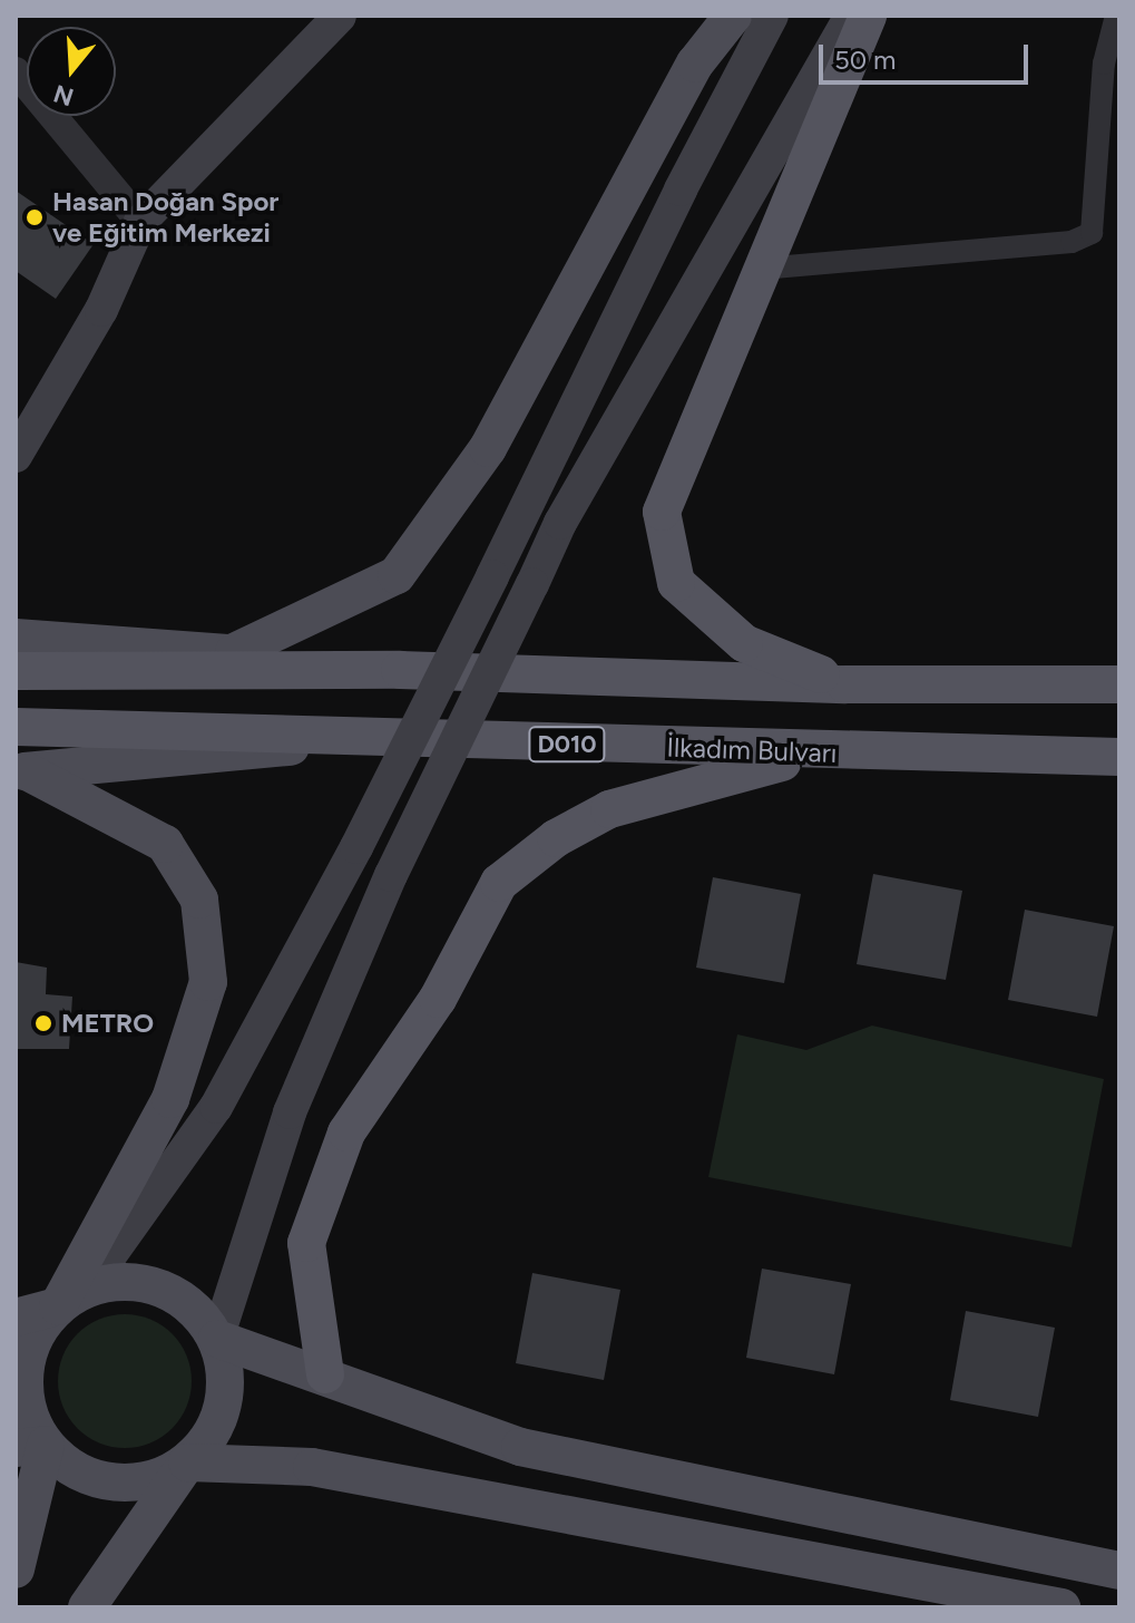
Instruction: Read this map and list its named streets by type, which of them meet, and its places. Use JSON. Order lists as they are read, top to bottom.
{
  "streets": {
    "highway": ["D010", "İlkadım Bulvarı"]
  },
  "places": ["Hasan Doğan Spor ve Eğitim Merkezi", "METRO"],
  "scale_bar": "50 m",
  "north": "bottom"
}
